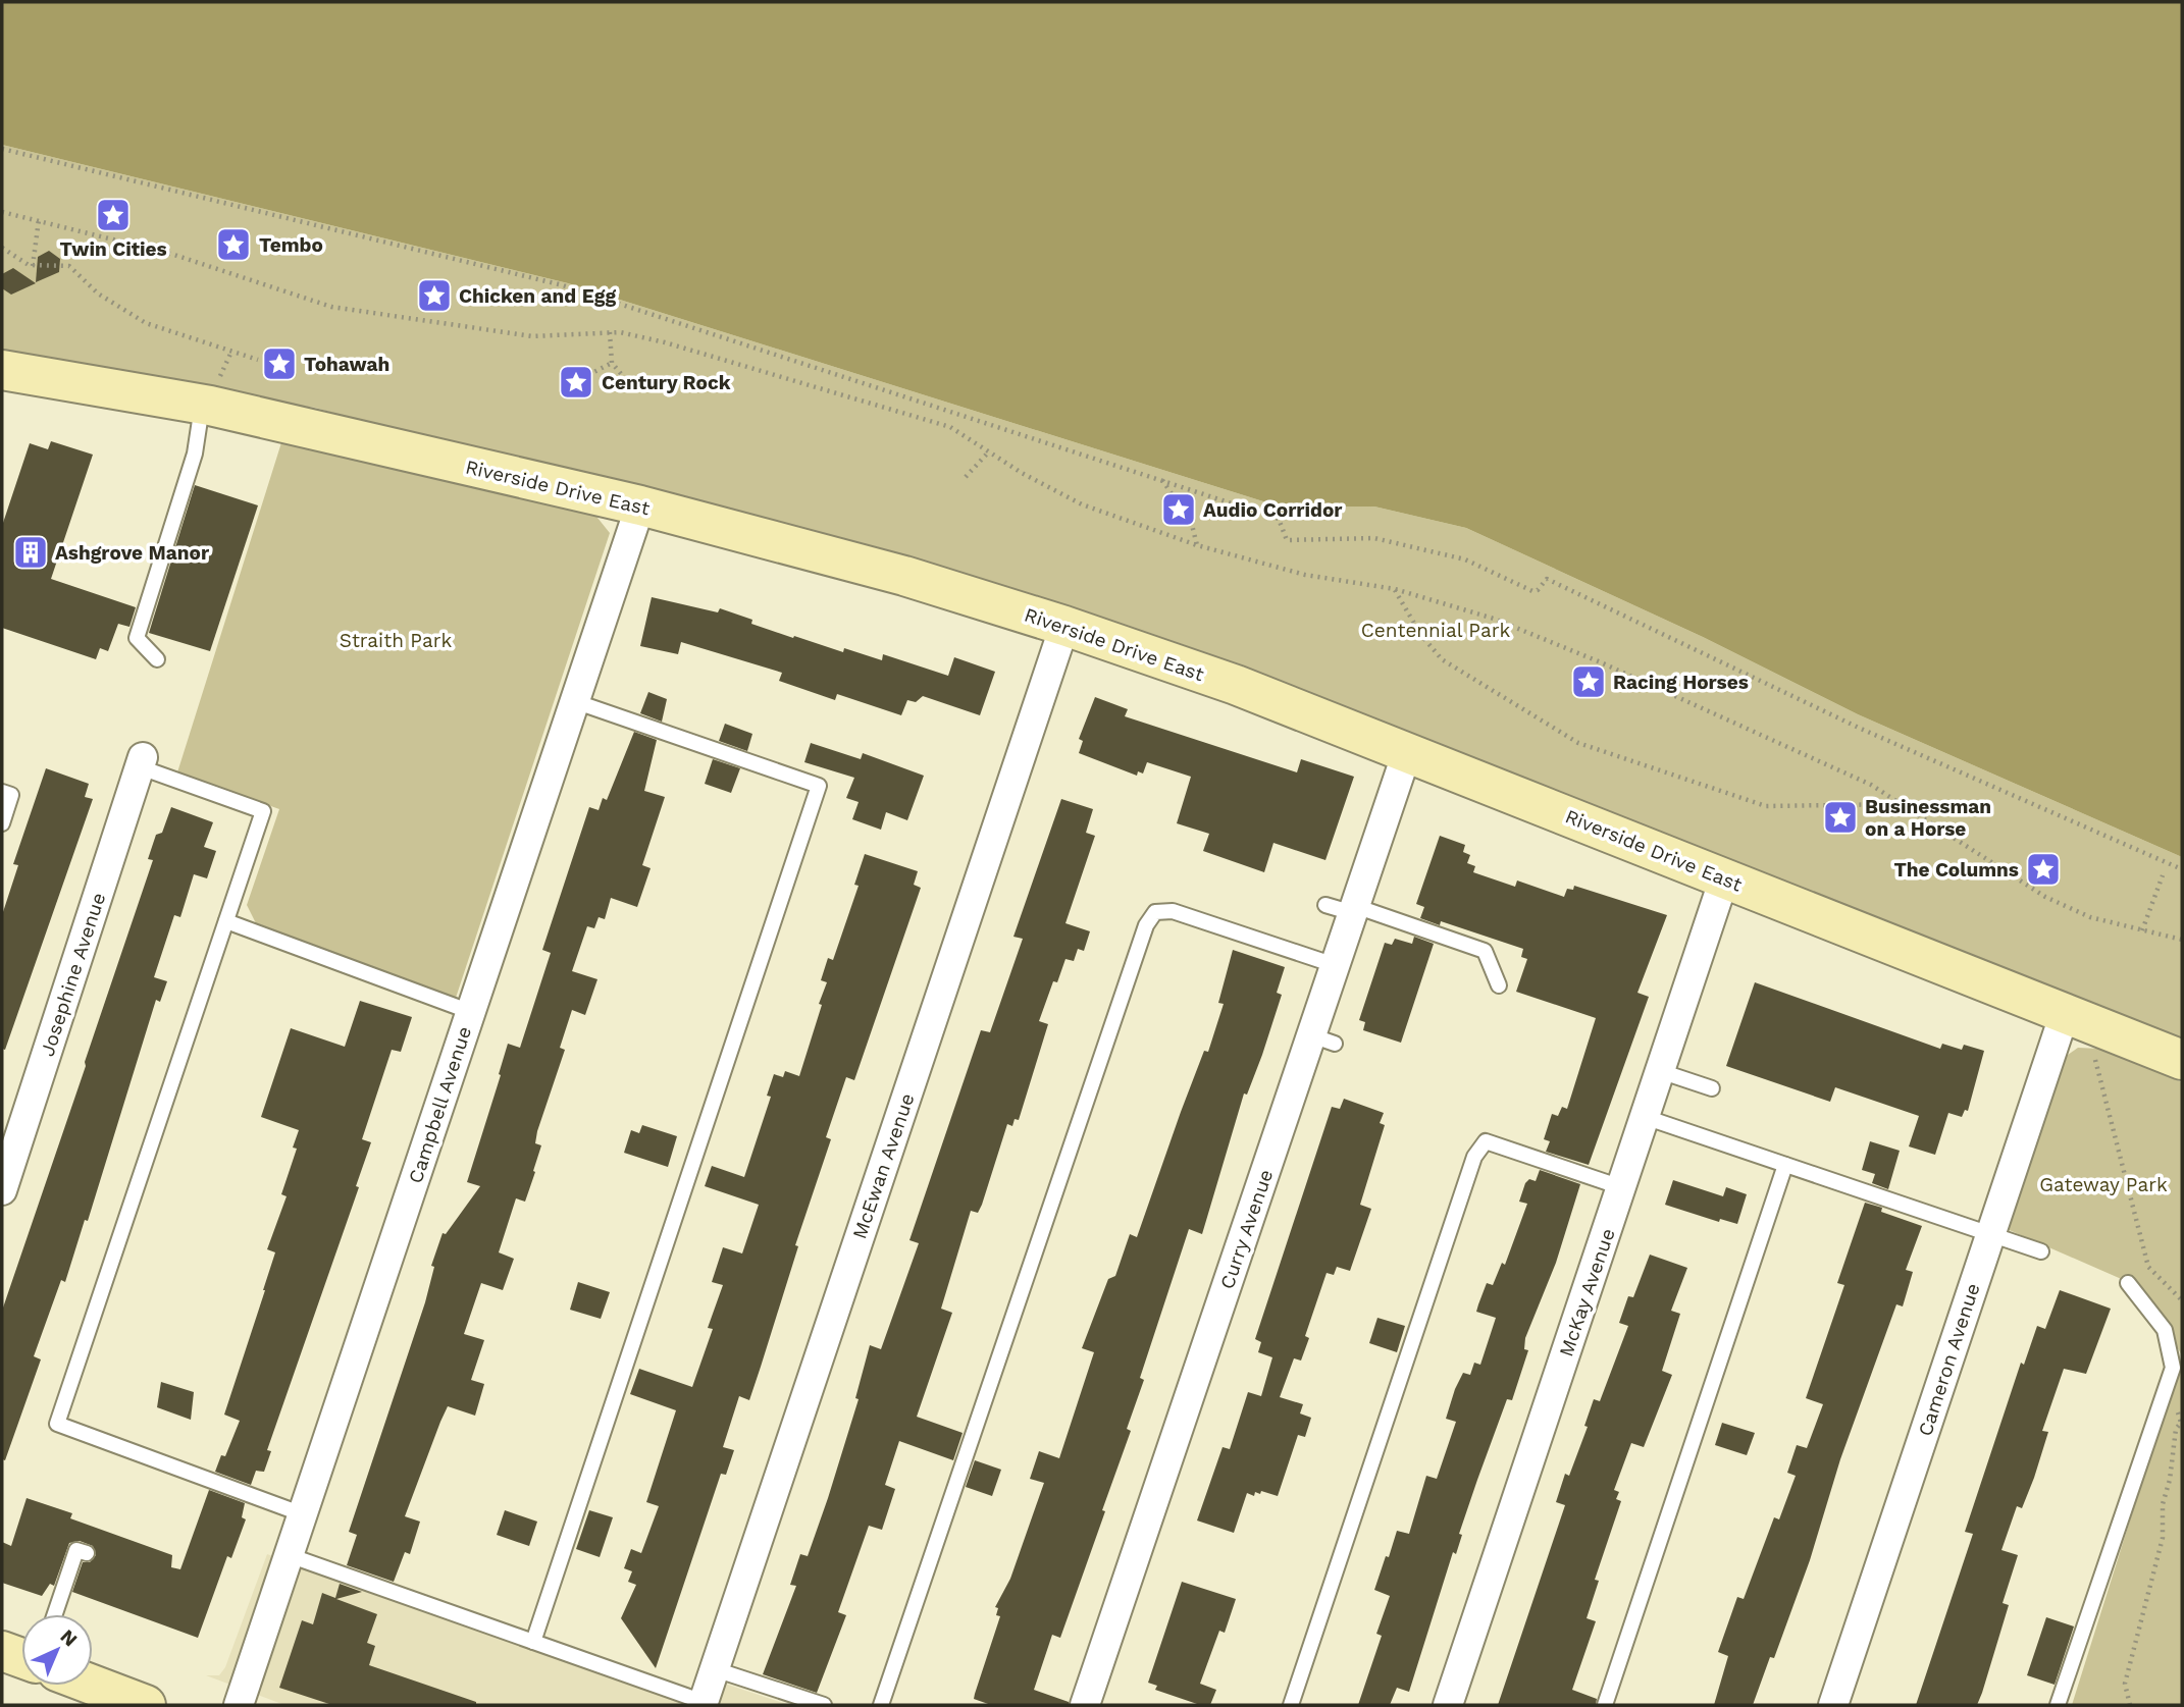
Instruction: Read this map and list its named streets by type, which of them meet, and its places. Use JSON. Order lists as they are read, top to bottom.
{
  "streets": {
    "main road": ["Riverside Drive East"],
    "street": [
      "Josephine Avenue",
      "Campbell Avenue",
      "McEwan Avenue",
      "Curry Avenue",
      "McKay Avenue",
      "Cameron Avenue"
    ]
  },
  "crossings": [
    ["Riverside Drive East", "Campbell Avenue"],
    ["Riverside Drive East", "McEwan Avenue"],
    ["Riverside Drive East", "Curry Avenue"],
    ["Riverside Drive East", "McKay Avenue"],
    ["Riverside Drive East", "Cameron Avenue"]
  ],
  "parks": ["Centennial Park", "Straith Park", "Gateway Park"],
  "places": {
    "place": [
      "Twin Cities",
      "Tembo",
      "Chicken and Egg",
      "Tohawah",
      "Century Rock",
      "Audio Corridor",
      "Racing Horses",
      "Businessman on a Horse",
      "The Columns"
    ],
    "building": ["Ashgrove Manor"]
  },
  "north": "top right"
}
